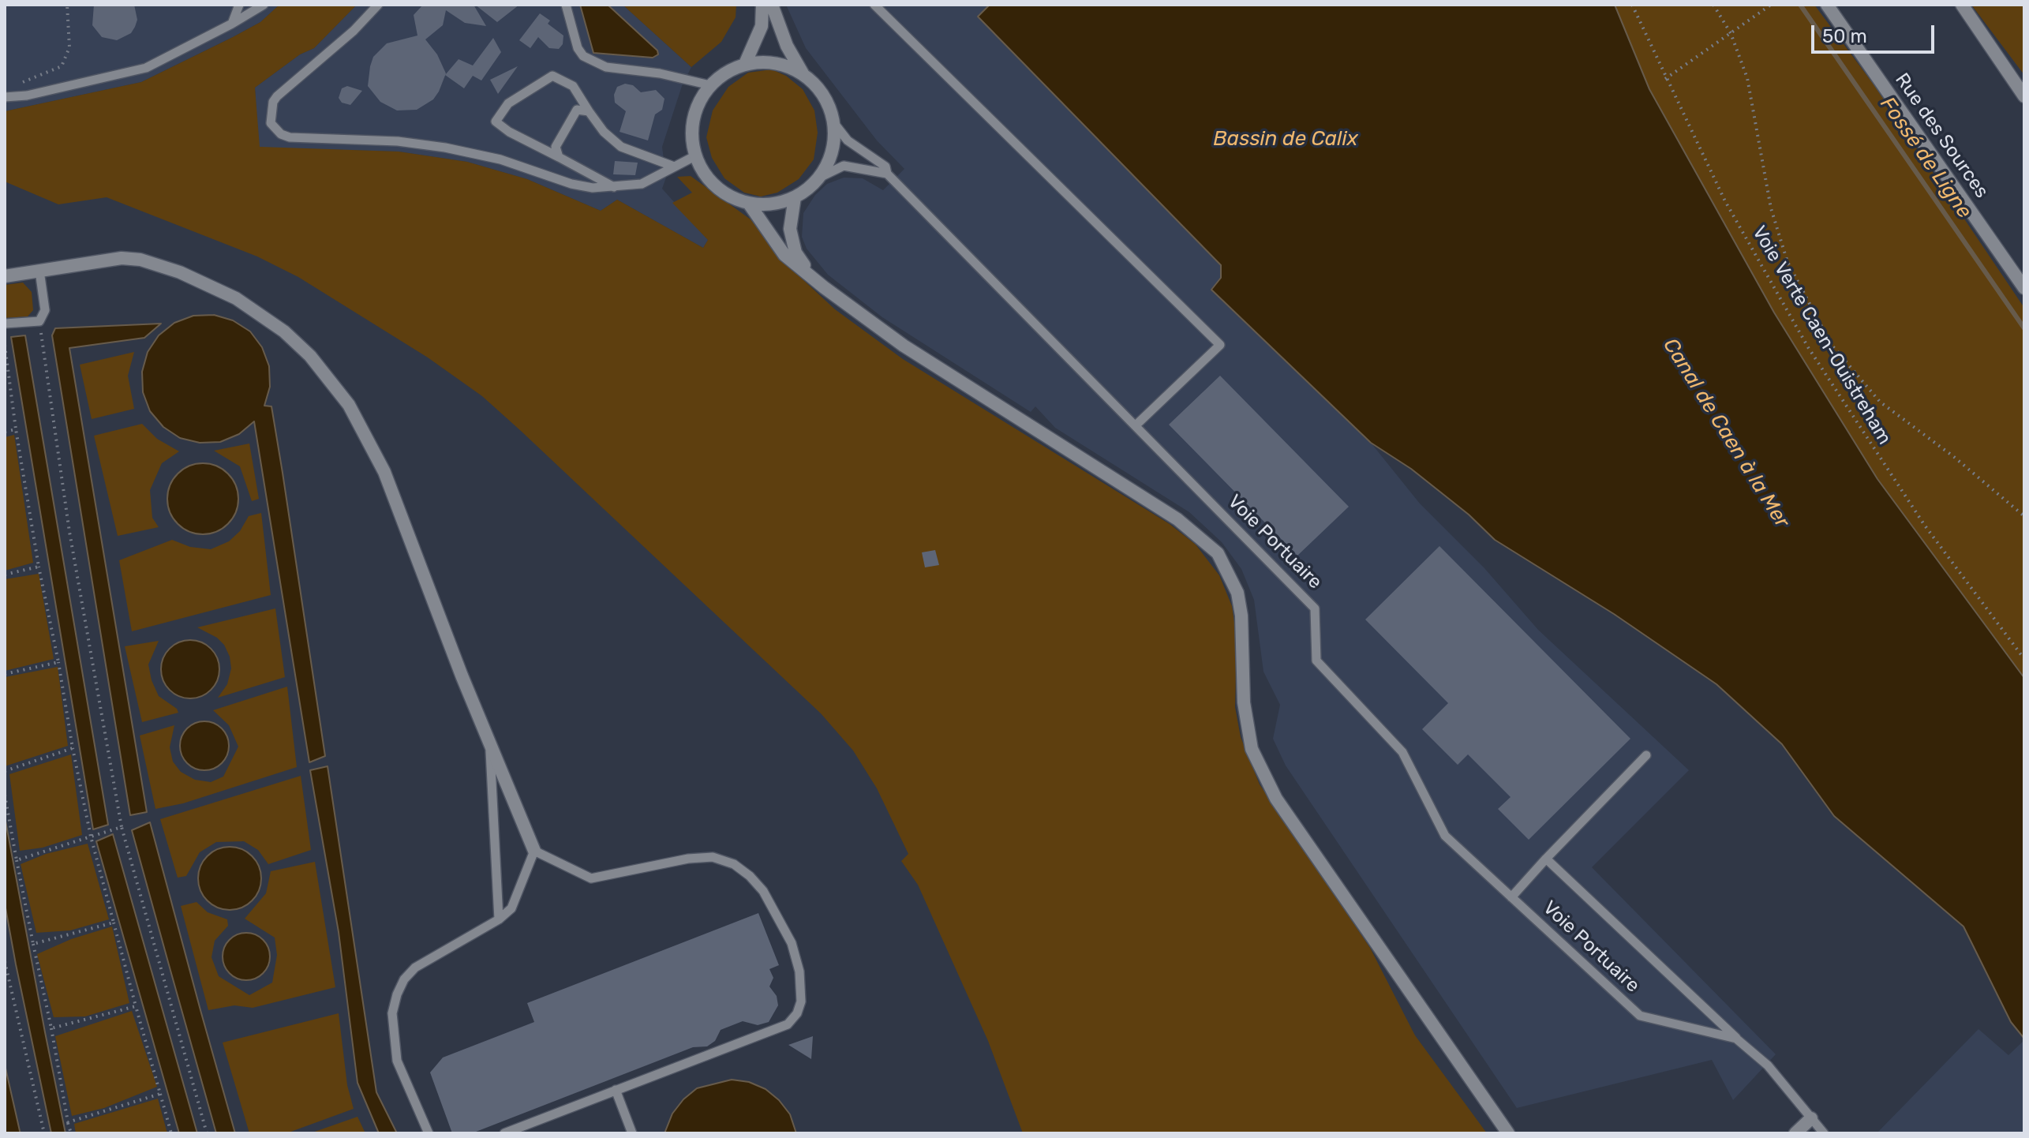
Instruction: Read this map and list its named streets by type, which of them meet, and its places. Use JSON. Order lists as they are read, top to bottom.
{
  "streets": {
    "street": ["Rue des Sources"],
    "lane": ["Voie Portuaire"],
    "path": ["Voie Verte Caen-Ouistreham"]
  },
  "water": ["Bassin de Calix", "Fossé de Ligne", "Canal de Caen à la Mer"],
  "scale_bar": "50 m"
}
